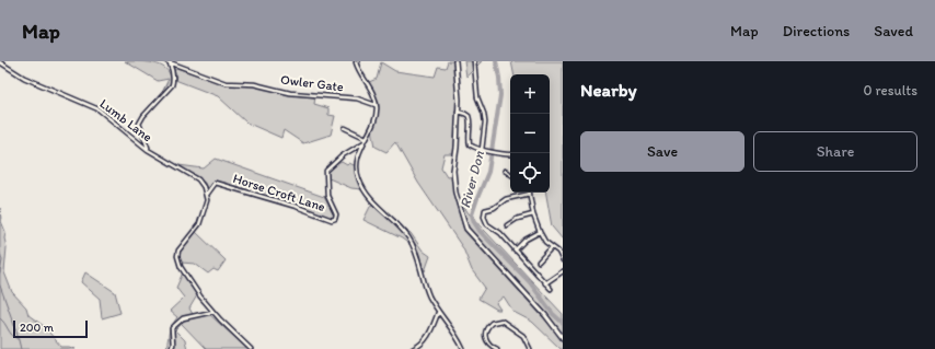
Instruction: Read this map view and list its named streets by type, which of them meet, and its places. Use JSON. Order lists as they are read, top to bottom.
{
  "streets": {
    "street": ["Owler Gate", "Lumb Lane", "Horse Croft Lane"]
  },
  "crossings": [
    ["Lumb Lane", "Horse Croft Lane"]
  ],
  "water": ["River Don"],
  "scale_bar": "200 m",
  "page": {
    "header": "Map",
    "nav": ["Map", "Directions", "Saved"],
    "heading": ["Nearby", "0 results"],
    "map_buttons": ["+", "−"],
    "buttons": ["Save", "Share"],
    "scale": "200 m"
  }
}
